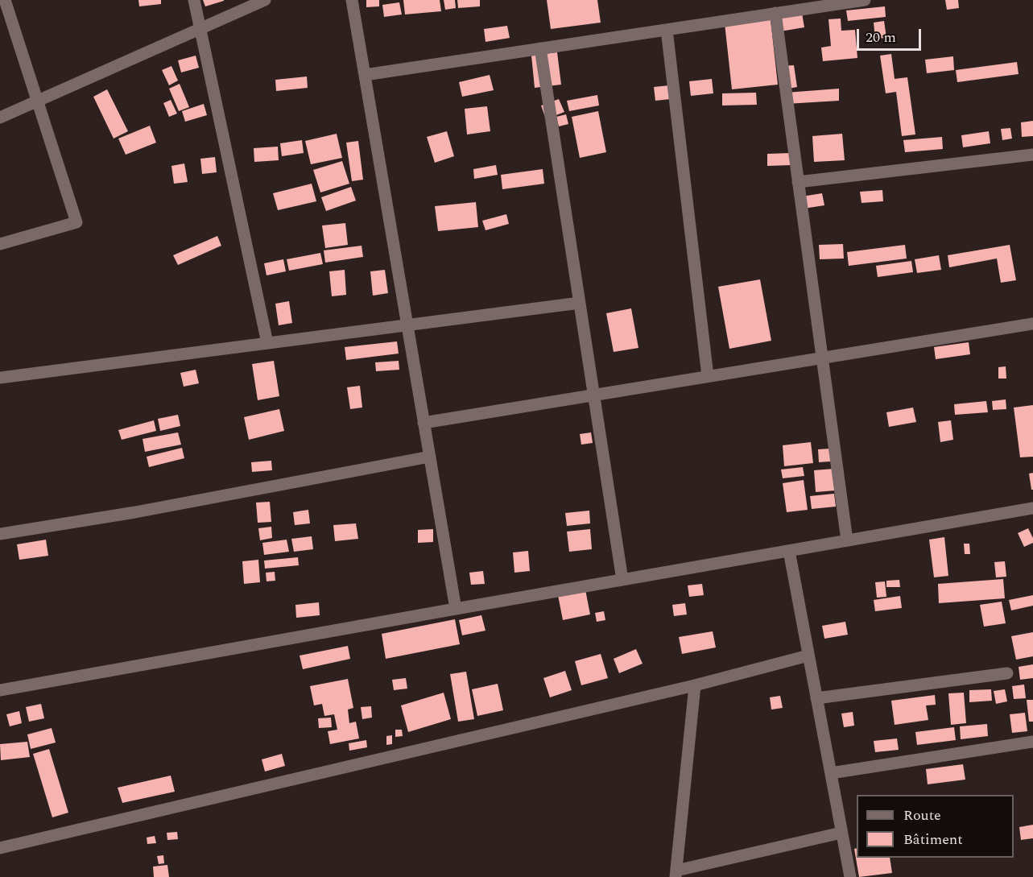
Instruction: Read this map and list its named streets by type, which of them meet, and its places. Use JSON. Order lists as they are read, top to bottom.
{
  "legend": ["Route", "Bâtiment"],
  "scale_bar": "20 m"
}
